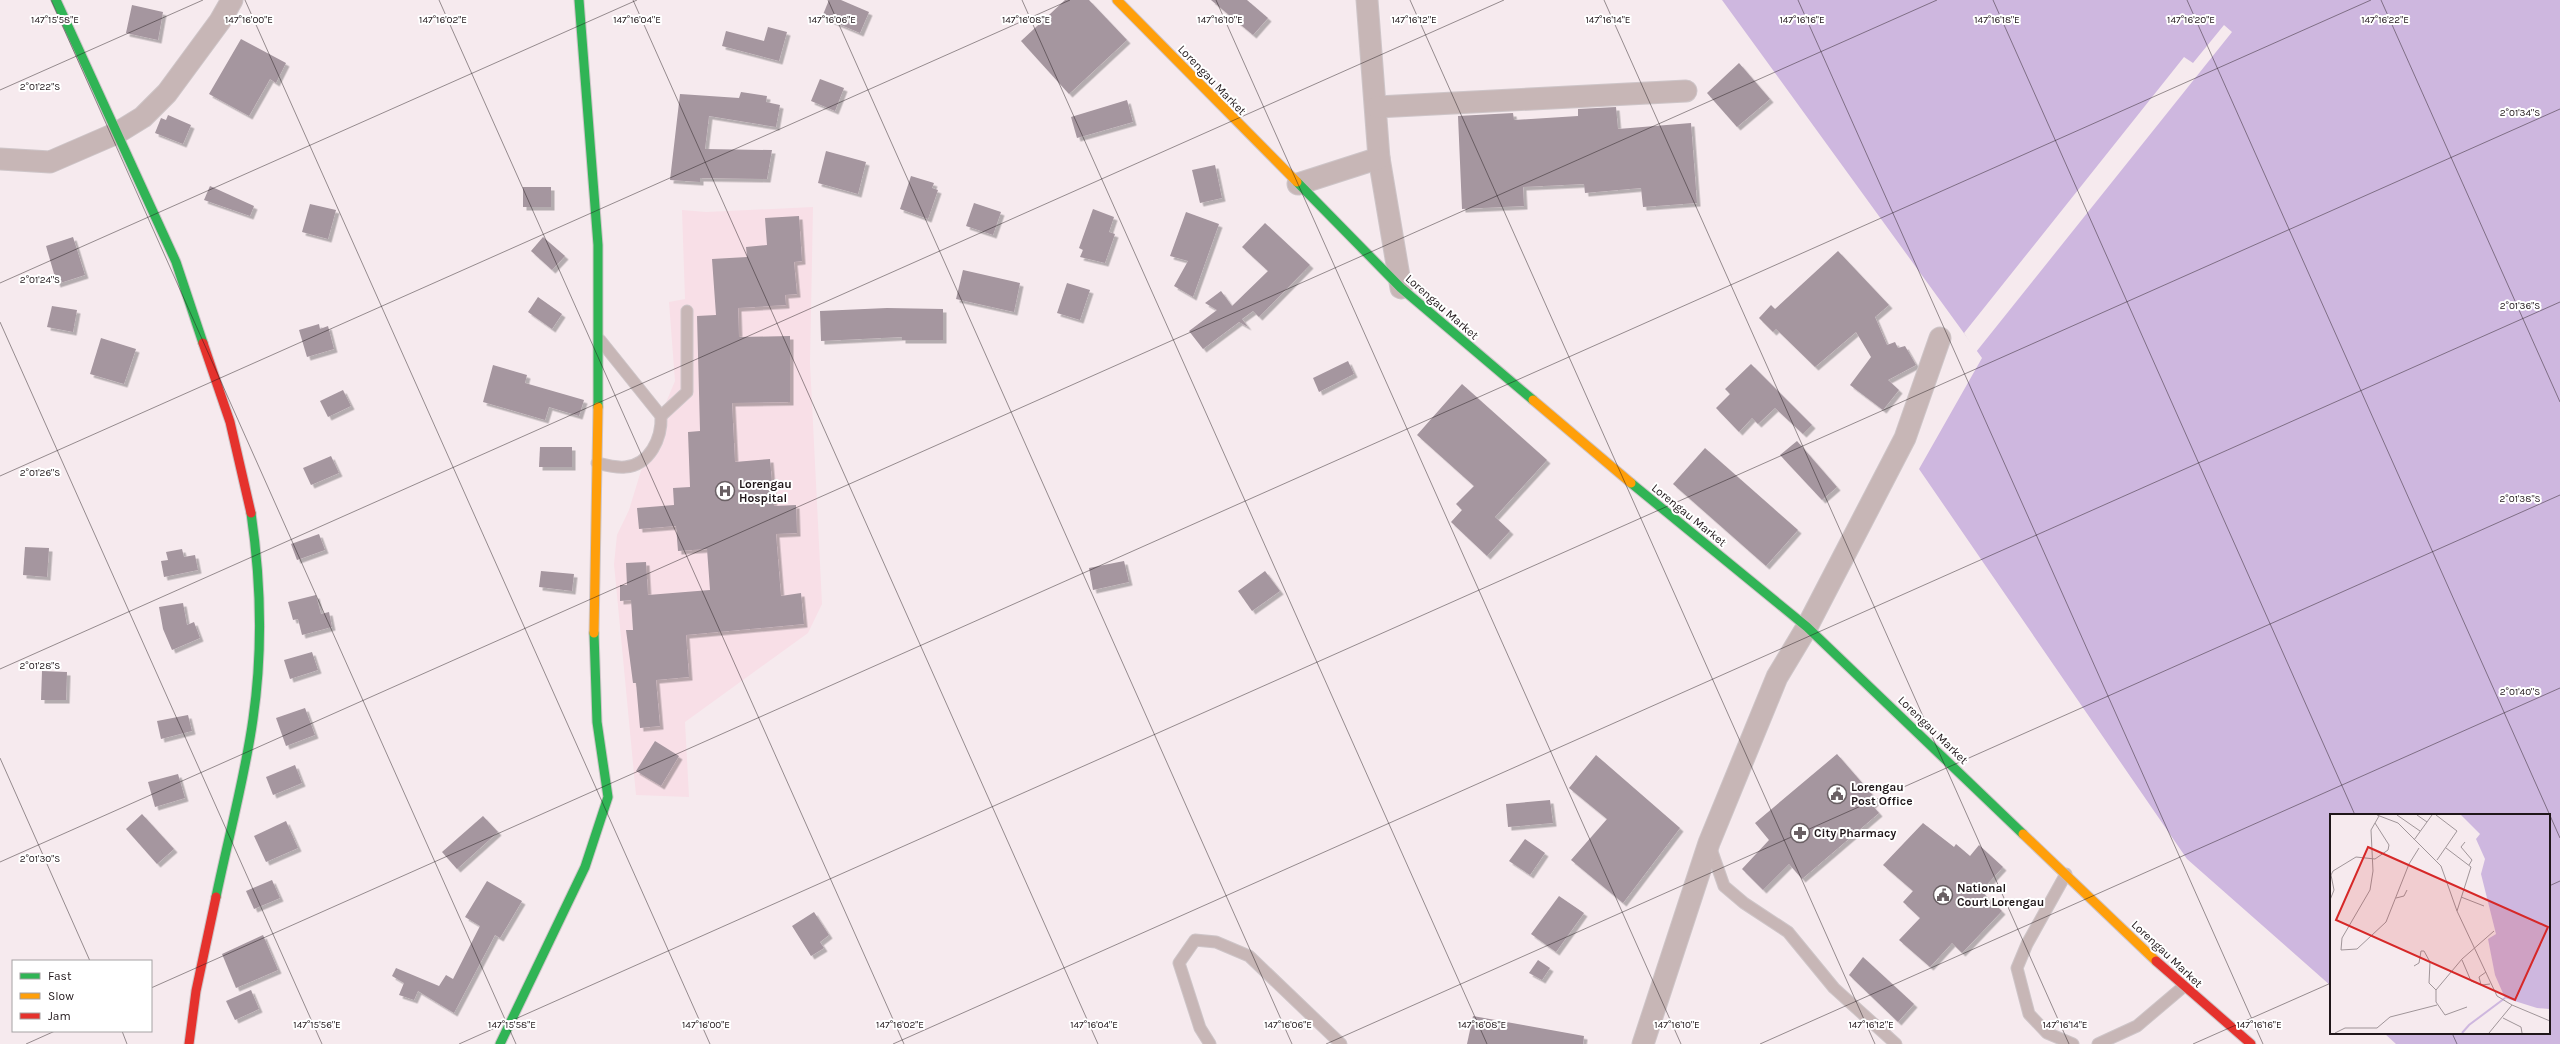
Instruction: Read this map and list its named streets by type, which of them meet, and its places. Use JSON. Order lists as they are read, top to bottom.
{
  "streets": {
    "street": ["Lorengau Market"]
  },
  "places": {
    "hospital": ["Lorengau Hospital"],
    "public building": ["Lorengau Post Office", "National Court Lorengau"],
    "pharmacy": ["City Pharmacy"]
  },
  "legend": ["Fast", "Slow", "Jam"],
  "coordinates": [
    "147°16'14\"E",
    "147°15'58\"E",
    "147°16'00\"E",
    "147°16'02\"E",
    "147°16'04\"E",
    "147°16'06\"E",
    "147°16'08\"E",
    "147°16'10\"E",
    "147°16'12\"E",
    "147°16'16\"E",
    "147°16'18\"E",
    "147°16'20\"E",
    "147°16'22\"E",
    "2°01'22\"S",
    "2°01'34\"S",
    "2°01'24\"S",
    "2°01'36\"S",
    "2°01'26\"S",
    "2°01'38\"S",
    "2°01'28\"S",
    "2°01'40\"S",
    "2°01'30\"S",
    "147°15'56\"E"
  ]
}
